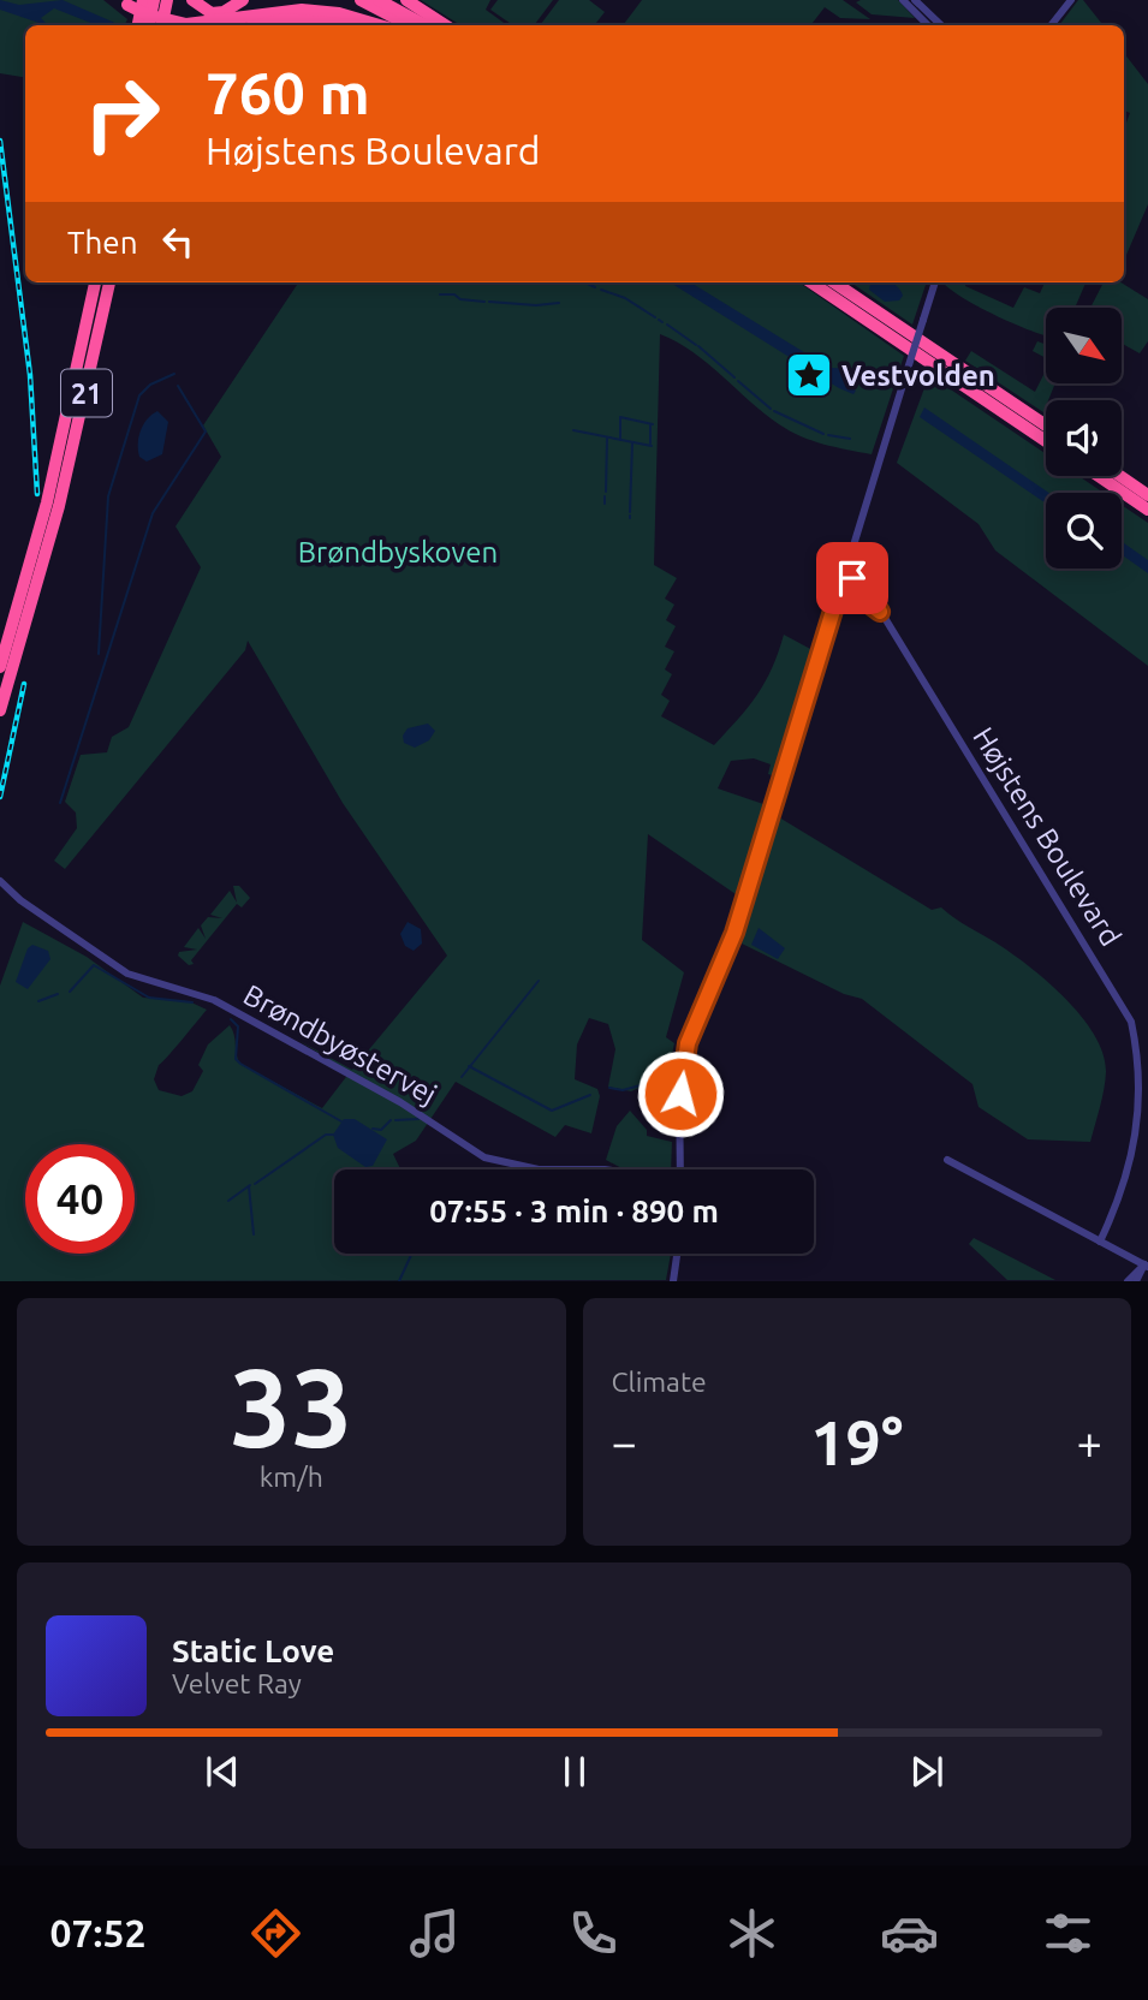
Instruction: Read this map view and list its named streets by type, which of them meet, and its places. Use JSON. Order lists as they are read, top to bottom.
{
  "streets": {
    "highway": ["21"],
    "street": ["Højstens Boulevard", "Brøndbyøstervej"]
  },
  "parks": ["Brøndbyskoven"],
  "places": {
    "place": ["Vestvolden"]
  },
  "north": "bottom right",
  "page": {
    "turn": ["760 m", "Højstens Boulevard"],
    "then": "Then",
    "limit": "40",
    "trip": "07:55 · 3 min · 890 m",
    "tile": [
      ["33", "km/h"],
      "Climate"
    ],
    "heat": ["−", "19°", "+"],
    "song": ["Static Love", "Velvet Ray"],
    "tabs": "07:52"
  }
}
